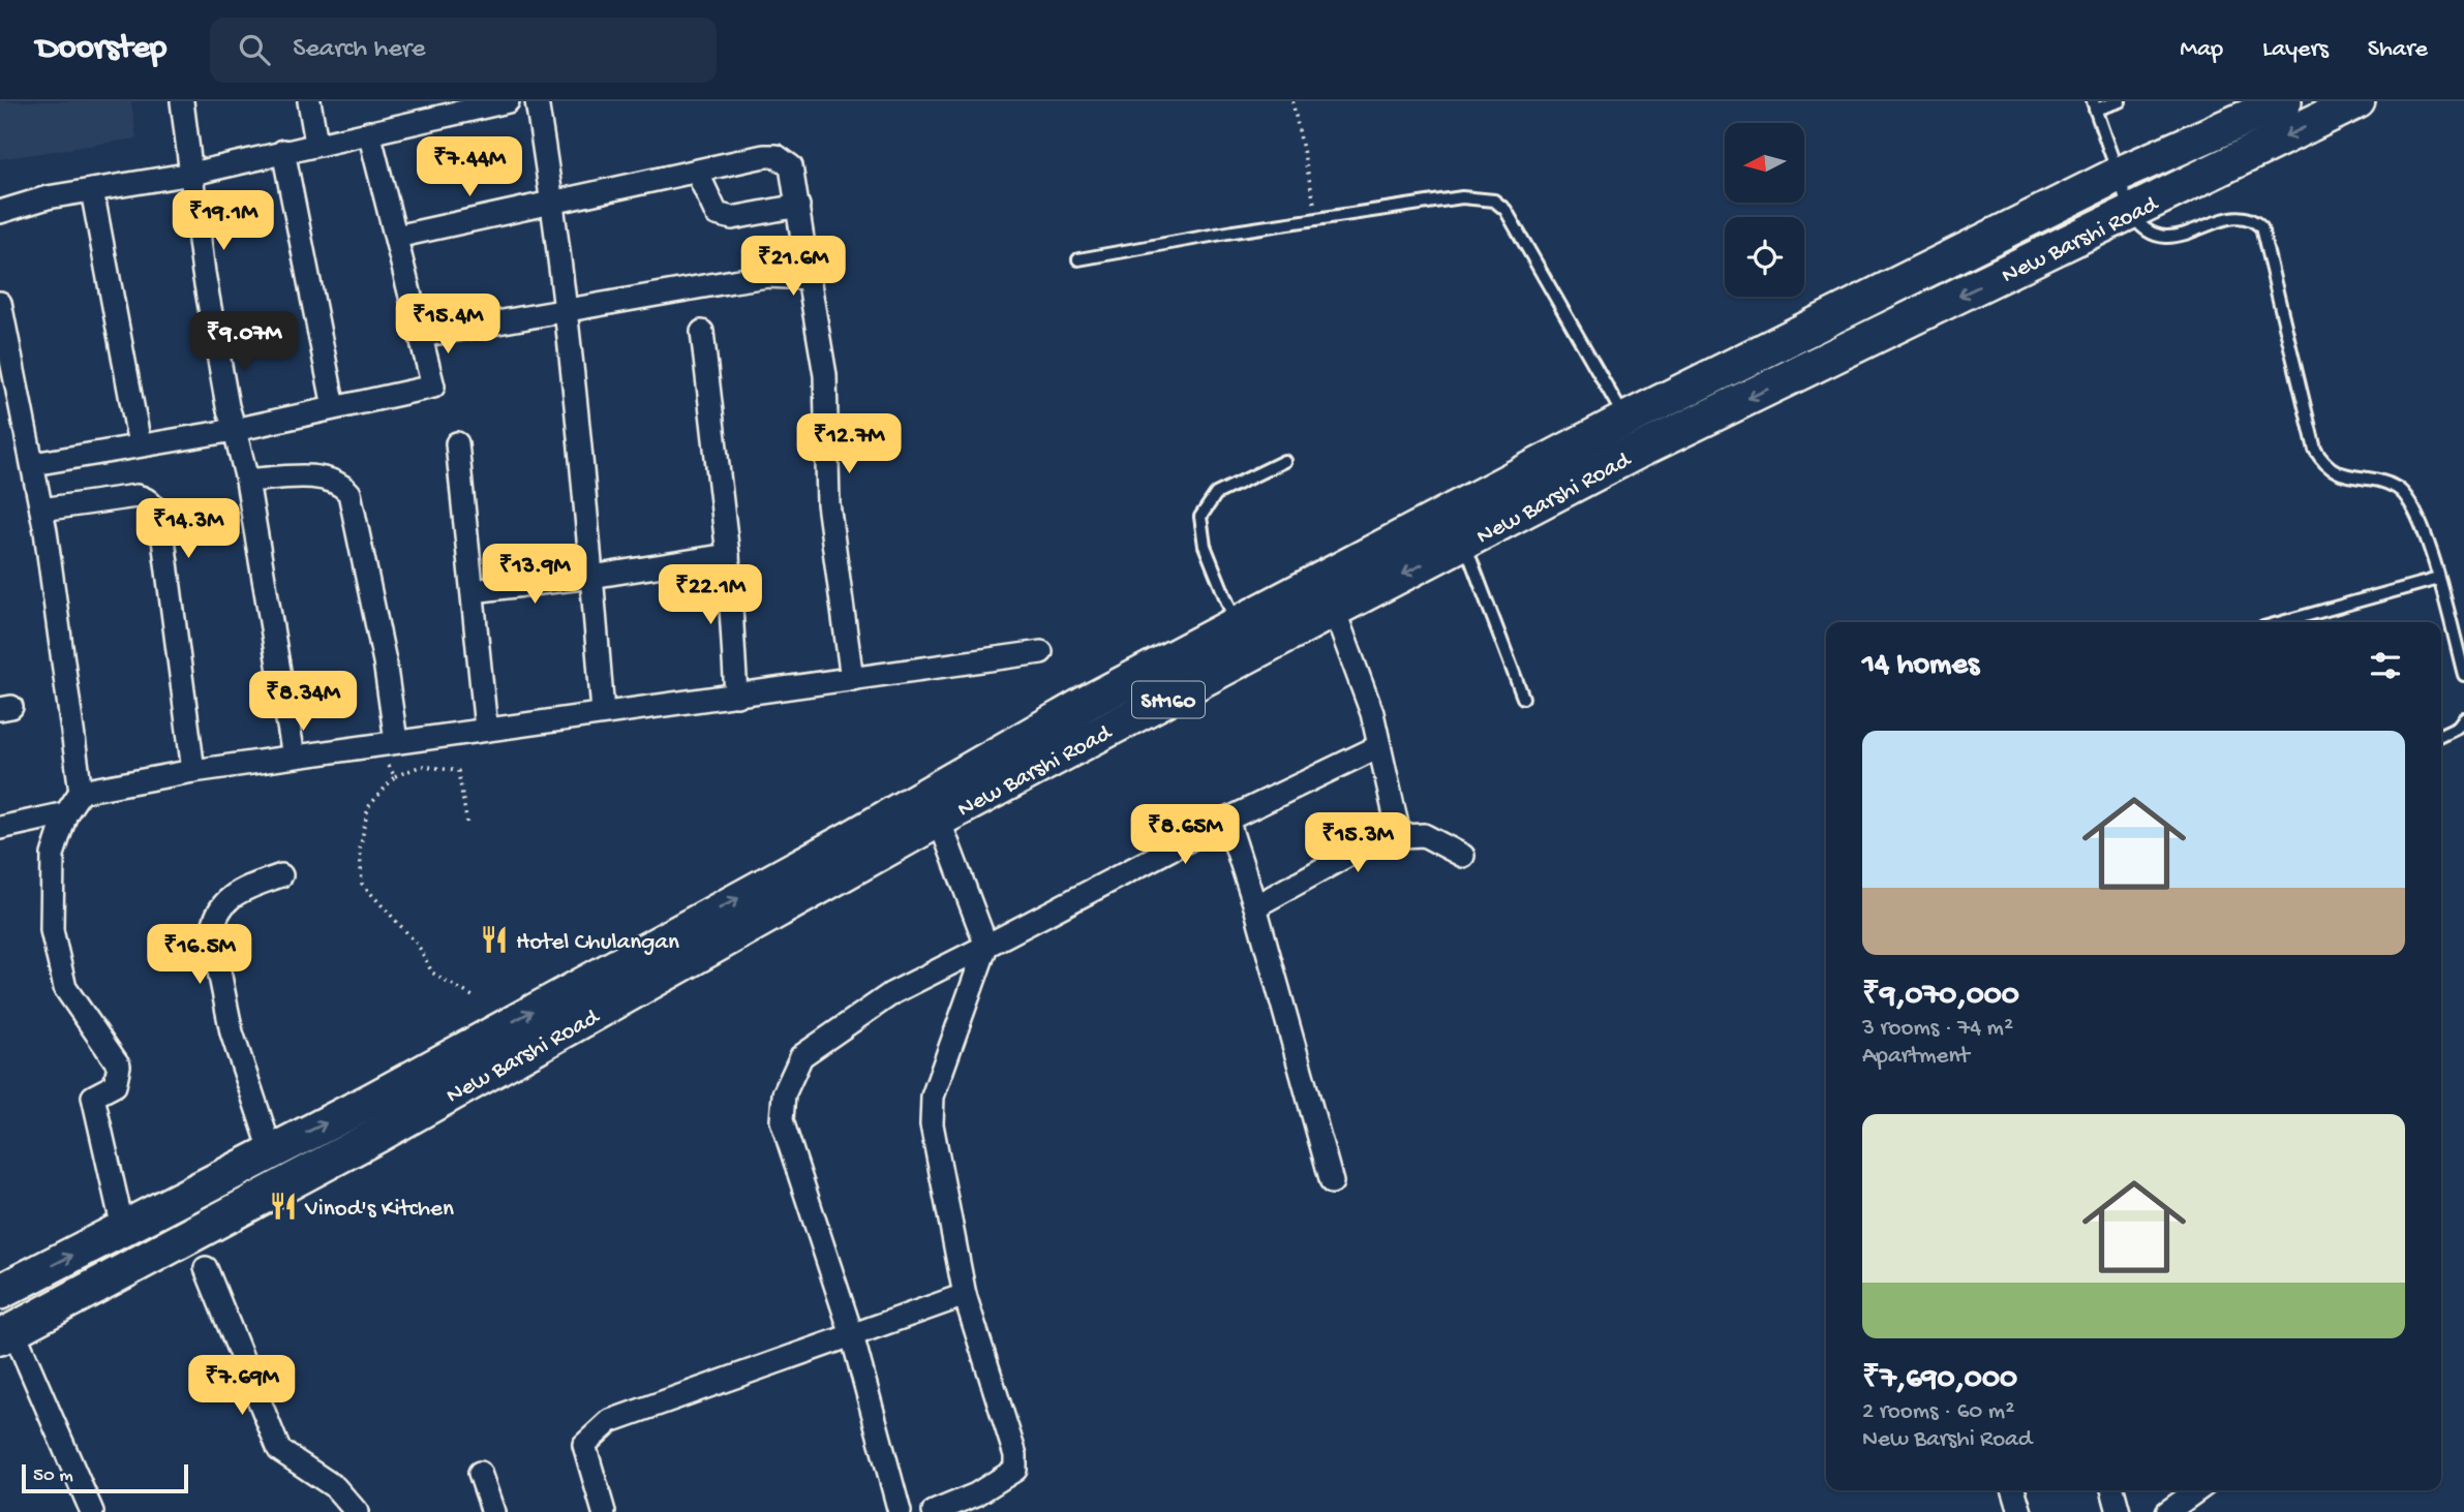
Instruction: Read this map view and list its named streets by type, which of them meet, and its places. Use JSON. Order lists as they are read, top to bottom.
{
  "streets": {
    "main road": ["New Barshi Road", "SH160"]
  },
  "places": {
    "restaurant": ["Hotel Chulangan", "Vinod's Kitchen"]
  },
  "scale_bar": "50 m",
  "north": "left",
  "page": {
    "header": "Doorstep",
    "search": "Search here",
    "nav": ["Map", "Layers", "Share"],
    "price": [
      "₹7.44M",
      "₹19.1M",
      "₹21.6M",
      "₹15.4M",
      "₹9.07M",
      "₹12.7M",
      "₹14.3M",
      "₹13.9M",
      "₹22.1M",
      "₹8.34M",
      "₹8.65M",
      "₹15.3M",
      "₹16.5M",
      "₹7.69M"
    ],
    "heading": "14 homes",
    "list": [
      {
        "name": "₹9,070,000",
        "note": "3 rooms · 74 m² · Apartment"
      },
      {
        "name": "₹7,690,000",
        "note": "2 rooms · 60 m² · New Barshi Road"
      }
    ],
    "scale": "50 m"
  }
}
